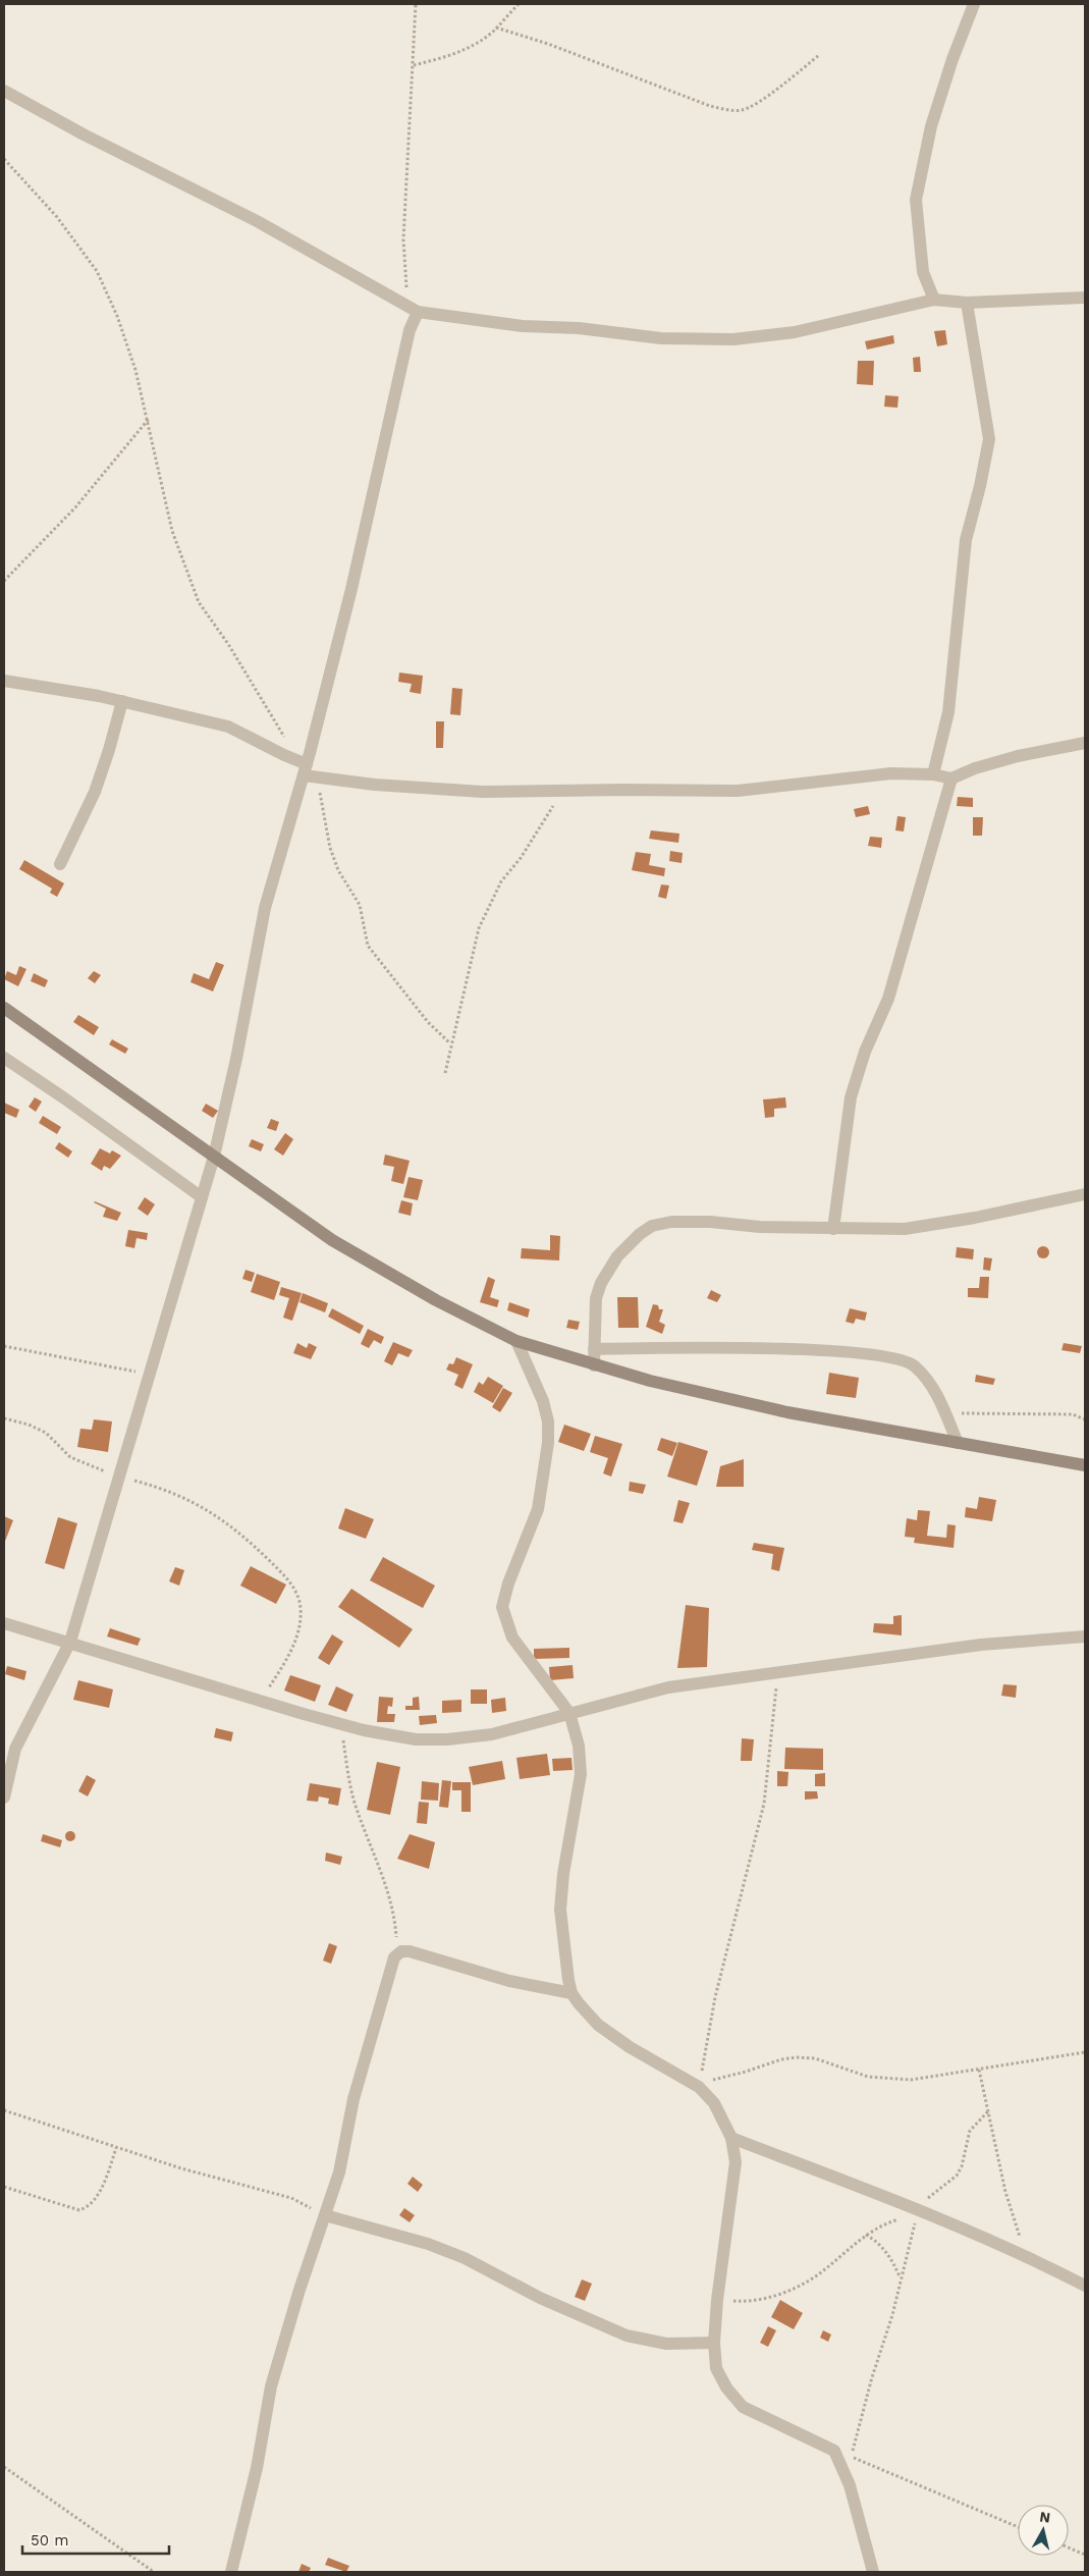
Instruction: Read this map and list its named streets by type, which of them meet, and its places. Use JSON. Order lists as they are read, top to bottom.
{
  "scale_bar": "50 m",
  "north": "top"
}
